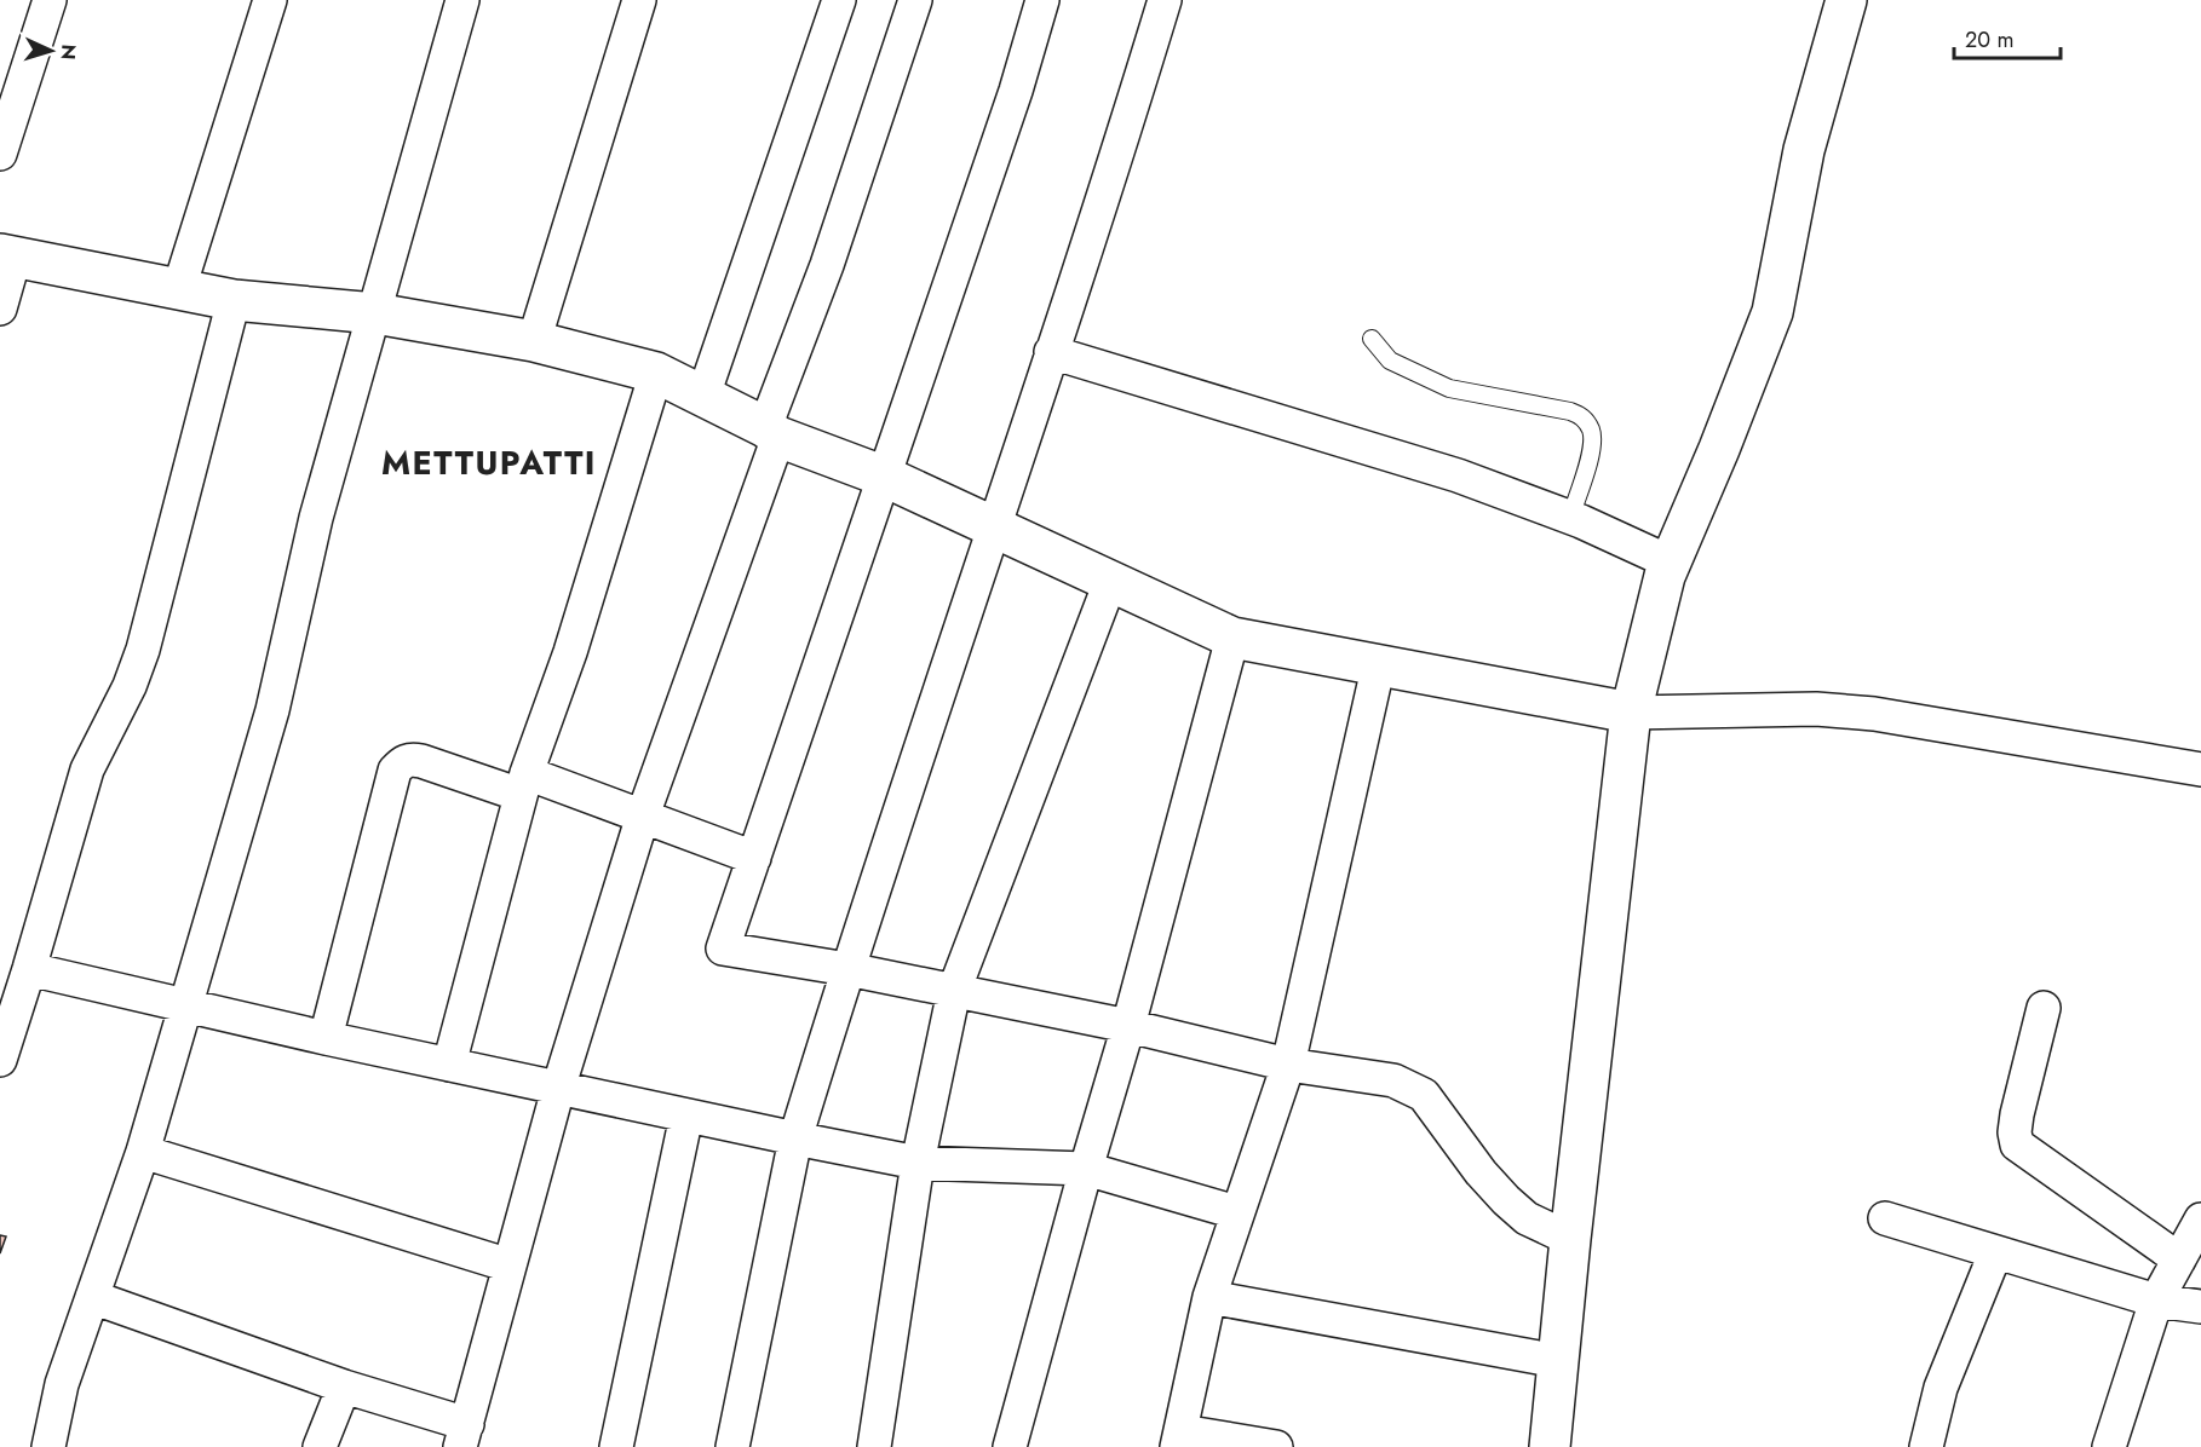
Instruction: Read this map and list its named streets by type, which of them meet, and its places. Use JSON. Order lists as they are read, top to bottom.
{
  "districts": ["METTUPATTI"],
  "scale_bar": "20 m",
  "north": "right"
}
